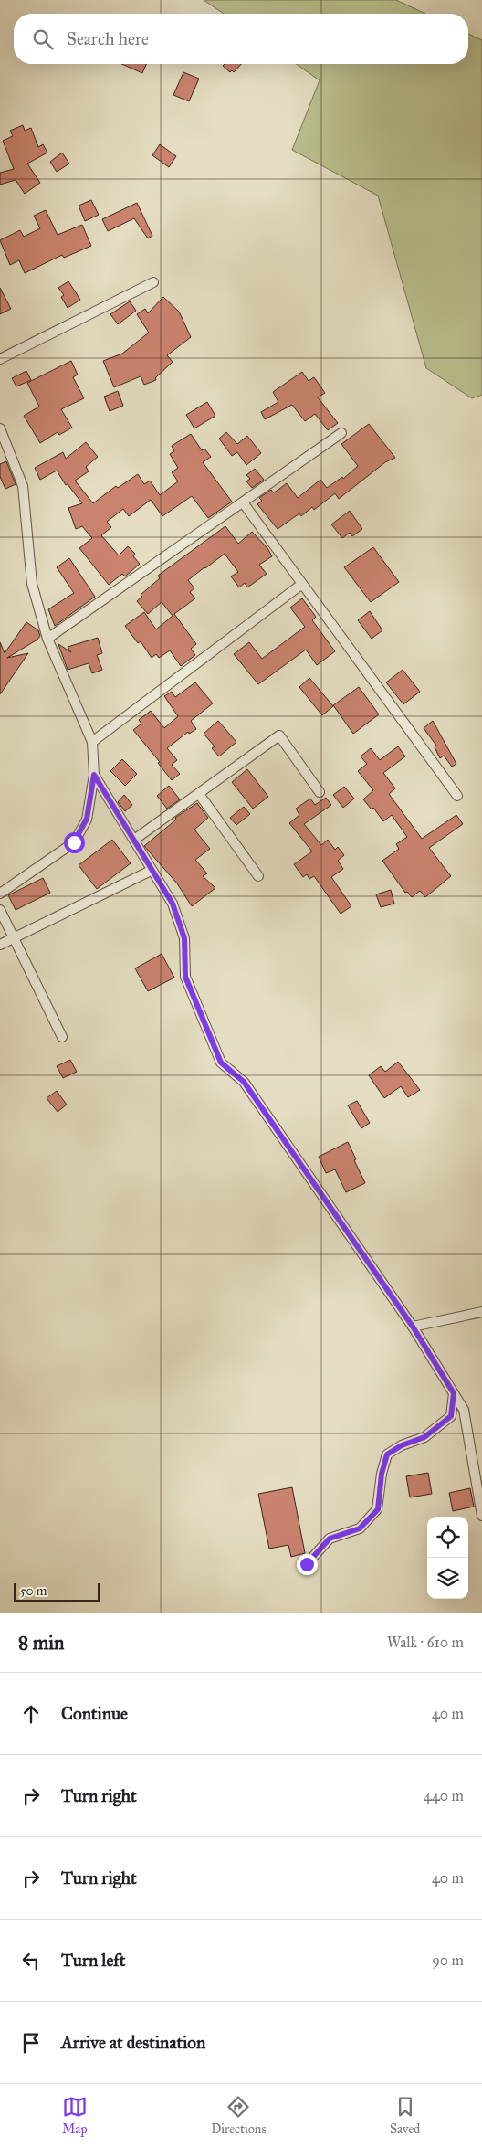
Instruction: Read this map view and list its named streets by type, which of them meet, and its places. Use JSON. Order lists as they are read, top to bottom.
{
  "scale_bar": "50 m",
  "page": {
    "search": "Search here",
    "scale": "50 m",
    "heading": ["8 min", "Walk · 610 m"],
    "list": [
      ["Continue", "40 m"],
      ["Turn right", "440 m"],
      ["Turn right", "40 m"],
      ["Turn left", "90 m"],
      "Arrive at destination"
    ],
    "nav": ["Map", "Directions", "Saved"]
  }
}
